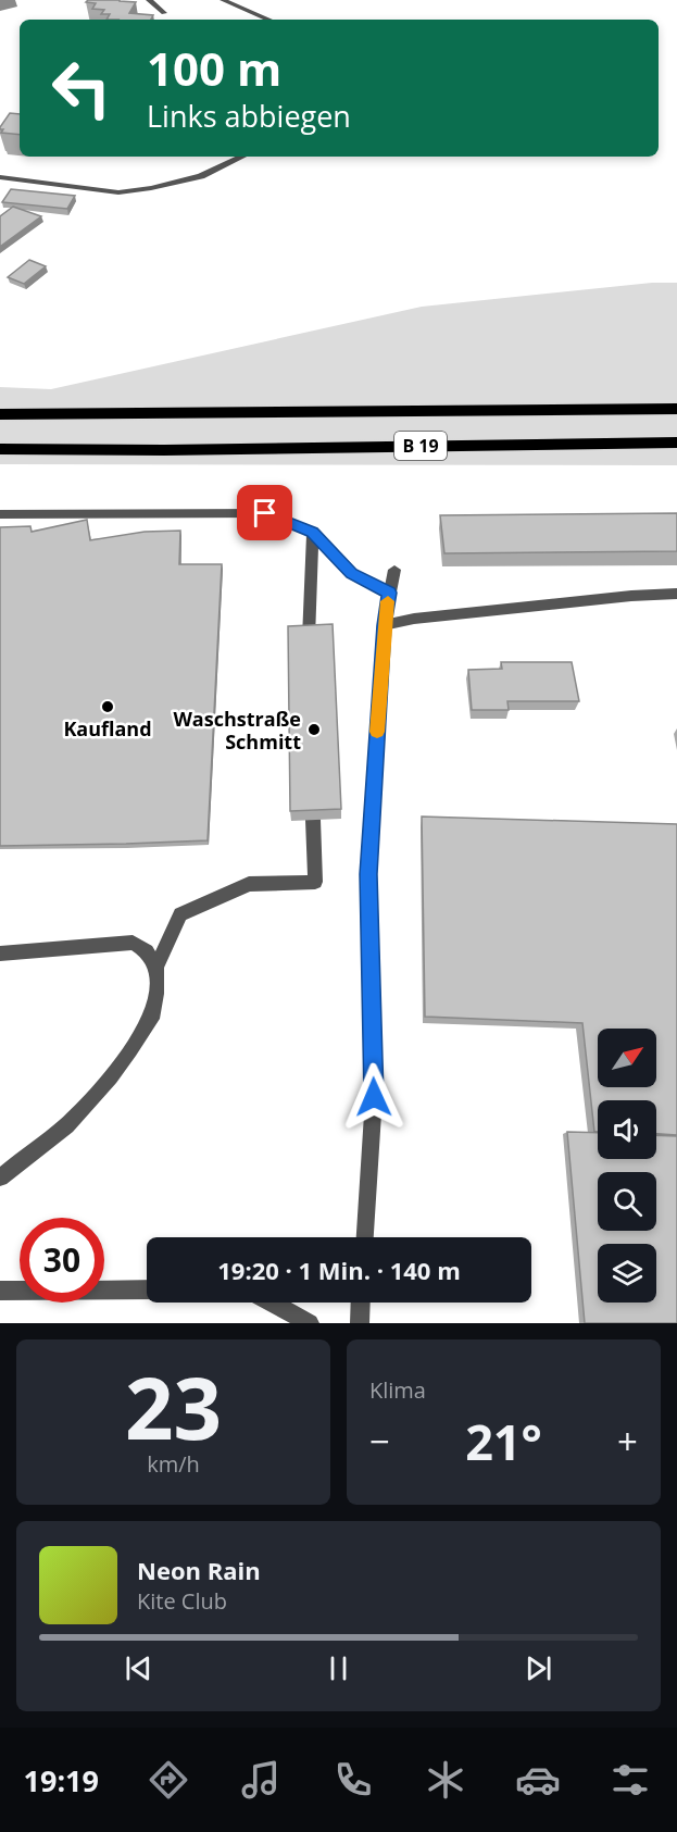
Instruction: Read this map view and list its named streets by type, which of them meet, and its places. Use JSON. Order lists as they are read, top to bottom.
{
  "streets": {
    "highway": ["B 19"]
  },
  "places": ["Kaufland", "Waschstraße Schmitt"],
  "north": "top right",
  "page": {
    "turn": ["100 m", "Links abbiegen"],
    "limit": "30",
    "trip": "19:20 · 1 Min. · 140 m",
    "tile": [
      ["23", "km/h"],
      "Klima"
    ],
    "heat": ["−", "21°", "+"],
    "song": ["Neon Rain", "Kite Club"],
    "tabs": "19:19"
  }
}
